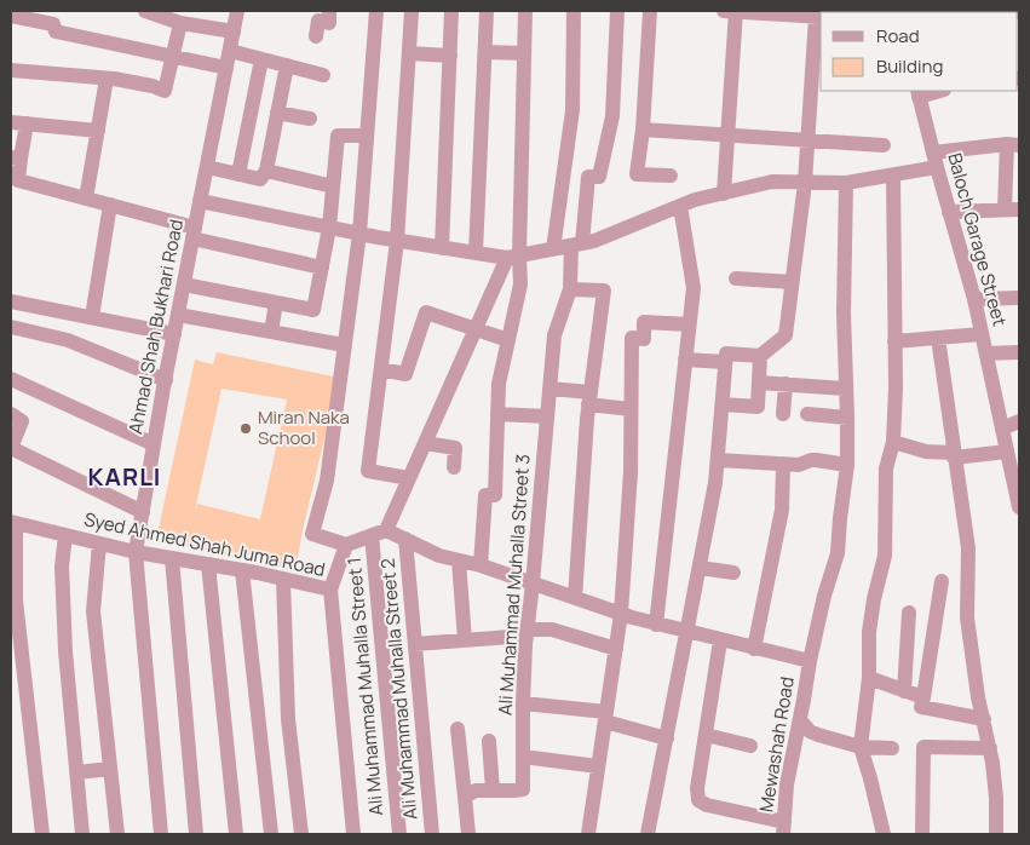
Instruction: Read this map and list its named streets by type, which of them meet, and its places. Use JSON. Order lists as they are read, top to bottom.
{
  "streets": {
    "street": [
      "Baloch Garage Street",
      "Ahmad Shah Bukhari Road",
      "Syed Ahmed Shah Juma Road",
      "Ali Muhammad Muhalla Street 3",
      "Ali Muhammad Muhalla Street 1",
      "Ali Muhammad Muhalla Street 2",
      "Mewashah Road"
    ]
  },
  "crossings": [
    ["Ahmad Shah Bukhari Road", "Syed Ahmed Shah Juma Road"]
  ],
  "districts": ["KARLI"],
  "places": ["Miran Naka School"],
  "legend": ["Road", "Building"]
}
